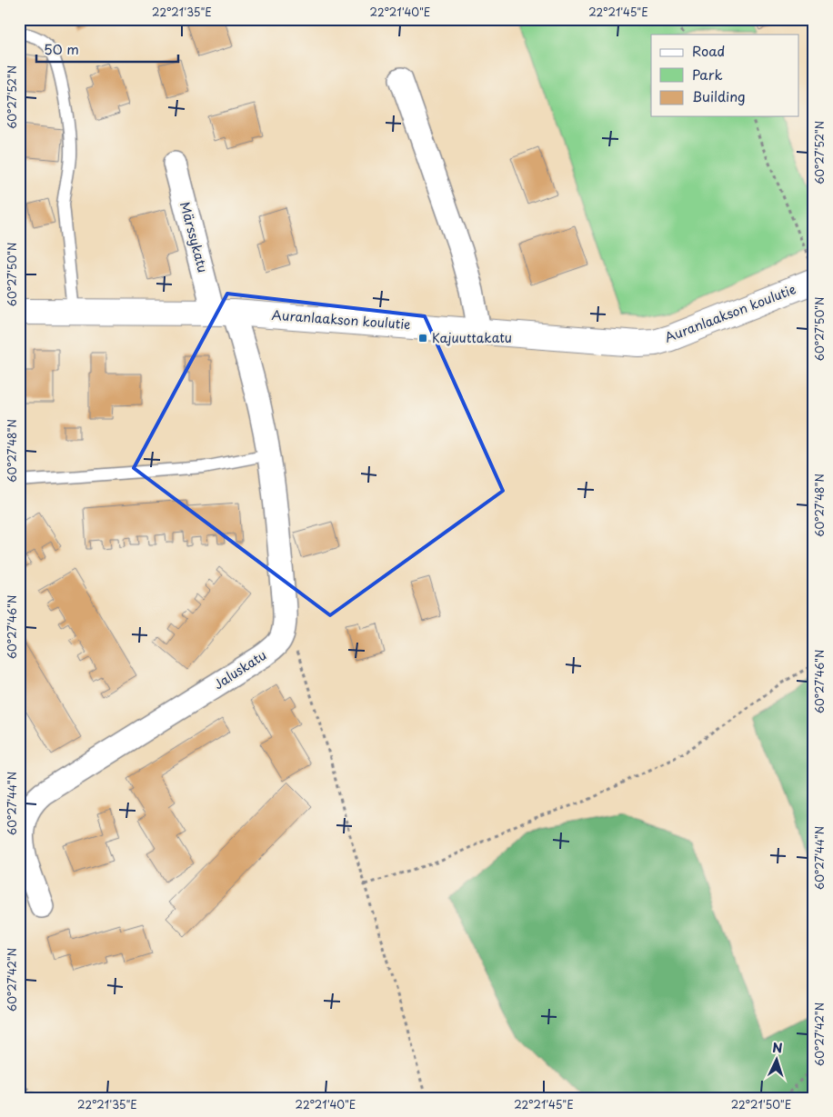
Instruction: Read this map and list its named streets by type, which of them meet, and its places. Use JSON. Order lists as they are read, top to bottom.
{
  "streets": {
    "street": ["Märssykatu", "Auranlaakson koulutie", "Jaluskatu"]
  },
  "crossings": [
    ["Märssykatu", "Auranlaakson koulutie"]
  ],
  "places": {
    "transit": ["Kajuuttakatu"]
  },
  "legend": ["Road", "Park", "Building"],
  "scale_bar": "50 m",
  "north": "top",
  "coordinates": [
    "22°21'35\"E",
    "22°21'40\"E",
    "22°21'45\"E",
    "60°27'52\"N",
    "60°27'50\"N",
    "60°27'48\"N",
    "60°27'46\"N",
    "60°27'44\"N",
    "60°27'42\"N",
    "22°21'50\"E"
  ]
}
